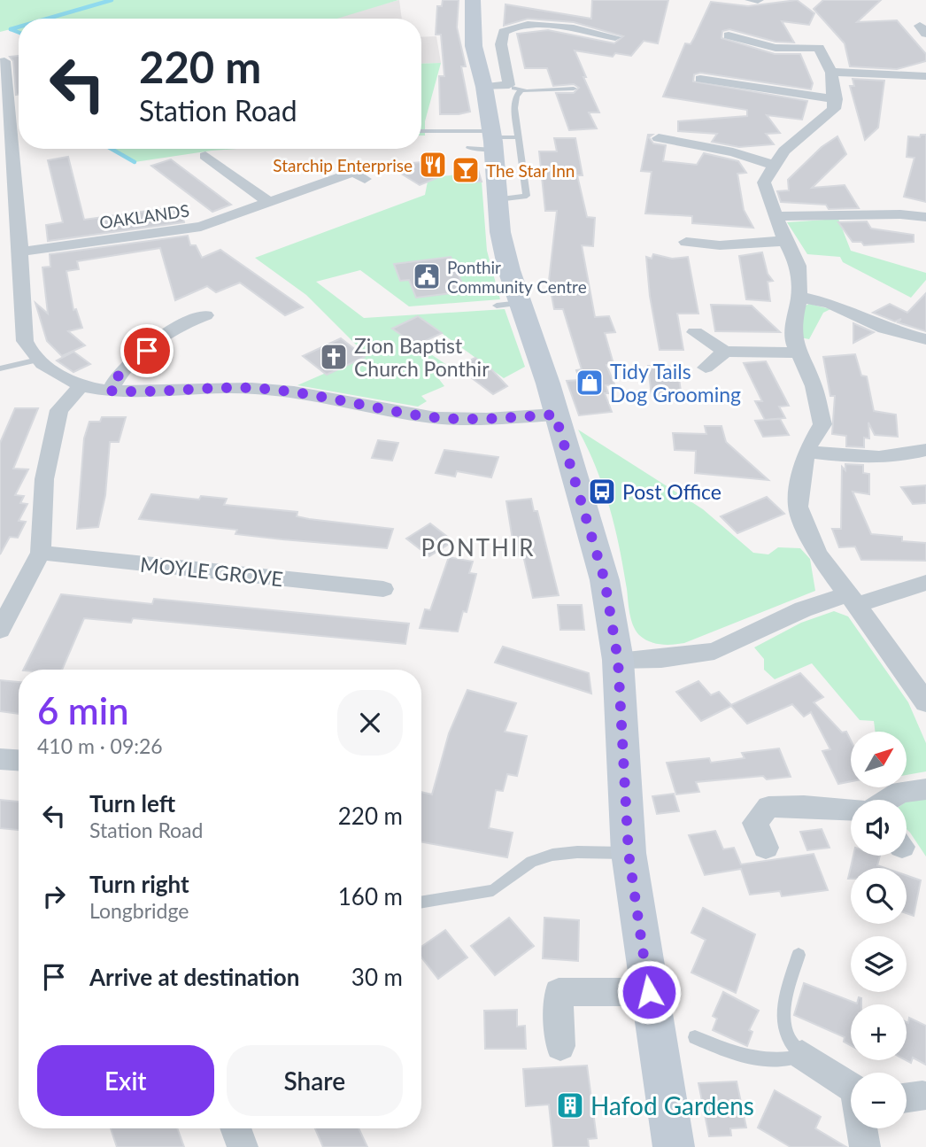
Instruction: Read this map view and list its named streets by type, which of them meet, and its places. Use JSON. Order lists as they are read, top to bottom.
{
  "streets": {
    "street": ["OAKLANDS", "MOYLE GROVE"]
  },
  "districts": ["PONTHIR"],
  "places": {
    "restaurant": ["Starchip Enterprise"],
    "bar": ["The Star Inn"],
    "public building": ["Ponthir Community Centre"],
    "church": ["Zion Baptist Church Ponthir"],
    "shop": ["Tidy Tails Dog Grooming"],
    "bus stop": ["Post Office"],
    "building": ["Hafod Gardens"]
  },
  "north": "top right",
  "page": {
    "turn": ["220 m", "Station Road"],
    "heading": ["6 min", "410 m · 09:26"],
    "map_buttons": ["+", "−"],
    "list": [
      {
        "name": "Turn left",
        "note": "Station Road",
        "value": "220 m"
      },
      {
        "name": "Turn right",
        "note": "Longbridge",
        "value": "160 m"
      },
      {
        "name": "Arrive at destination",
        "value": "30 m"
      }
    ],
    "buttons": ["Exit", "Share"]
  }
}
